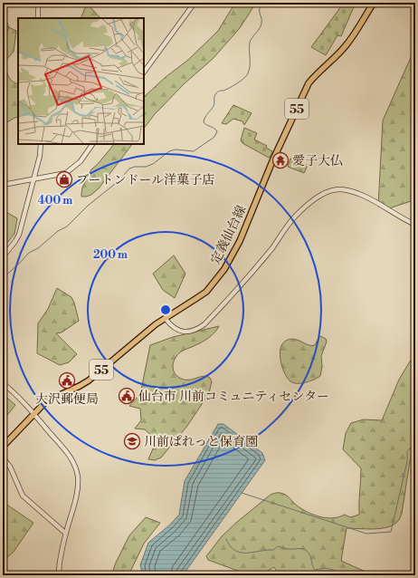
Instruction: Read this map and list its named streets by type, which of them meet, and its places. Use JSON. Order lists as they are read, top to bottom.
{
  "streets": {
    "main road": ["55", "定義仙台線"]
  },
  "places": {
    "temple": ["愛子大仏"],
    "shop": ["ブートンドール洋菓子店"],
    "public building": ["大沢郵便局", "仙台市 川前コミュニティセンター"],
    "school or university": ["川前ぱれっと保育園"]
  },
  "rings": ["400 m", "200 m"]
}
